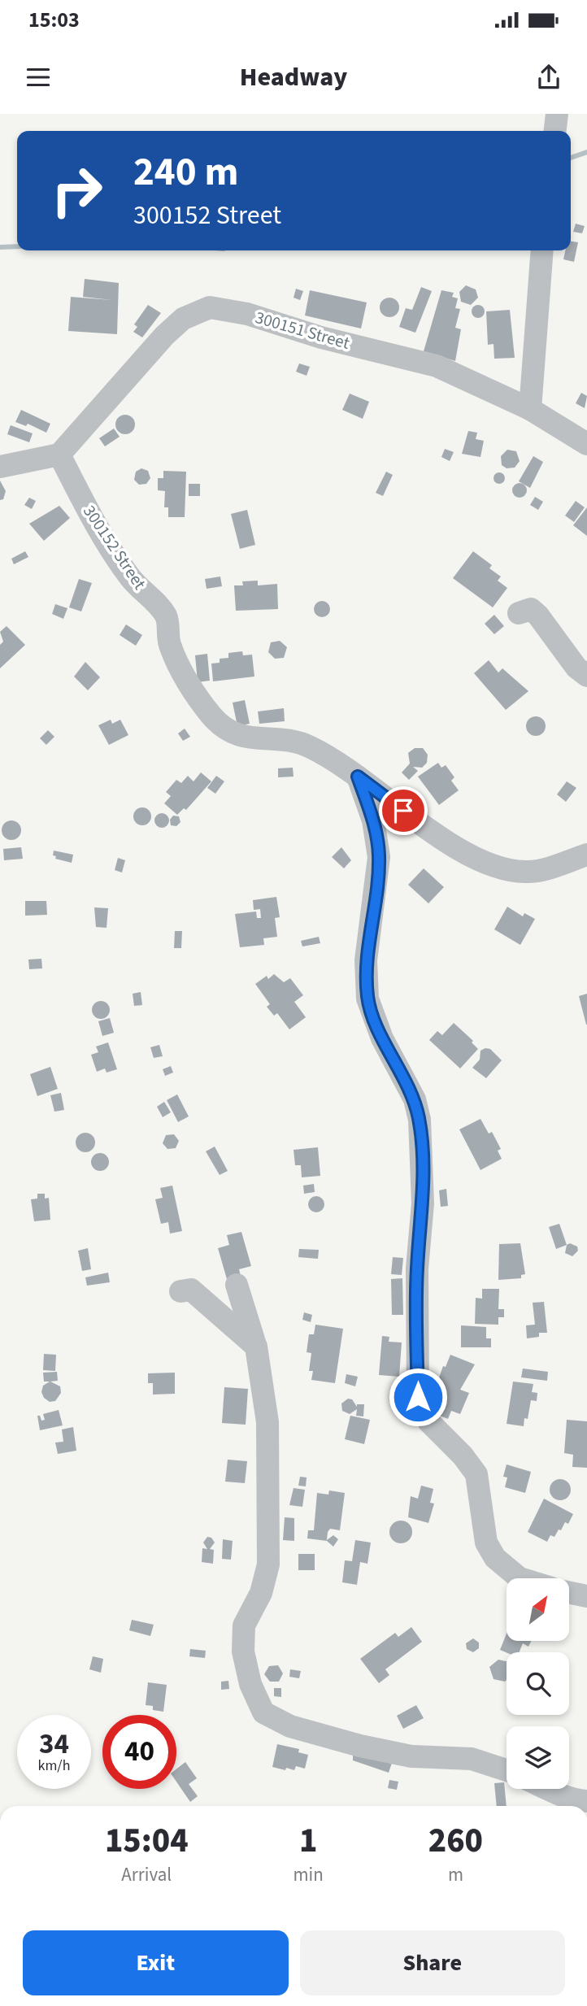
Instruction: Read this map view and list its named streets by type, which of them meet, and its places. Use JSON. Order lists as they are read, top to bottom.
{
  "streets": {
    "street": ["300151 Street", "300152 Street"]
  },
  "crossings": [
    ["300151 Street", "300152 Street"]
  ],
  "north": "top right",
  "page": {
    "status": "15:03",
    "header": "Headway",
    "turn": ["240 m", "300152 Street"],
    "speed": "34 km/h",
    "limit": "40",
    "eta": [
      "15:04",
      "Arrival",
      "1",
      "min",
      "260",
      "m"
    ],
    "buttons": ["Exit", "Share"]
  }
}
